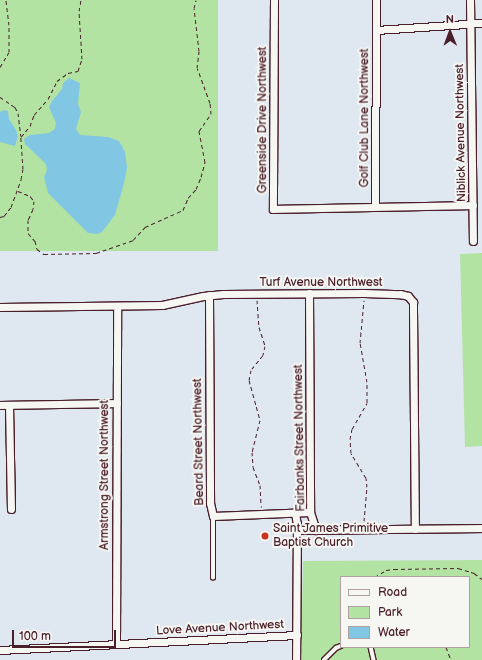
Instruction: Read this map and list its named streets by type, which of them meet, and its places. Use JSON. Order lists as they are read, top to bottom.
{
  "streets": {
    "street": [
      "Golf Club Lane Northwest",
      "Greenside Drive Northwest",
      "Niblick Avenue Northwest",
      "Turf Avenue Northwest",
      "Fairbanks Street Northwest",
      "Beard Street Northwest",
      "Armstrong Street Northwest",
      "Love Avenue Northwest"
    ]
  },
  "crossings": [
    ["Golf Club Lane Northwest", "Greenside Drive Northwest"],
    ["Greenside Drive Northwest", "Niblick Avenue Northwest"],
    ["Turf Avenue Northwest", "Fairbanks Street Northwest"],
    ["Turf Avenue Northwest", "Beard Street Northwest"],
    ["Turf Avenue Northwest", "Armstrong Street Northwest"],
    ["Fairbanks Street Northwest", "Beard Street Northwest"],
    ["Armstrong Street Northwest", "Love Avenue Northwest"]
  ],
  "places": ["Saint James Primitive Baptist Church"],
  "legend": ["Road", "Park", "Water"],
  "scale_bar": "100 m",
  "north": "top"
}
